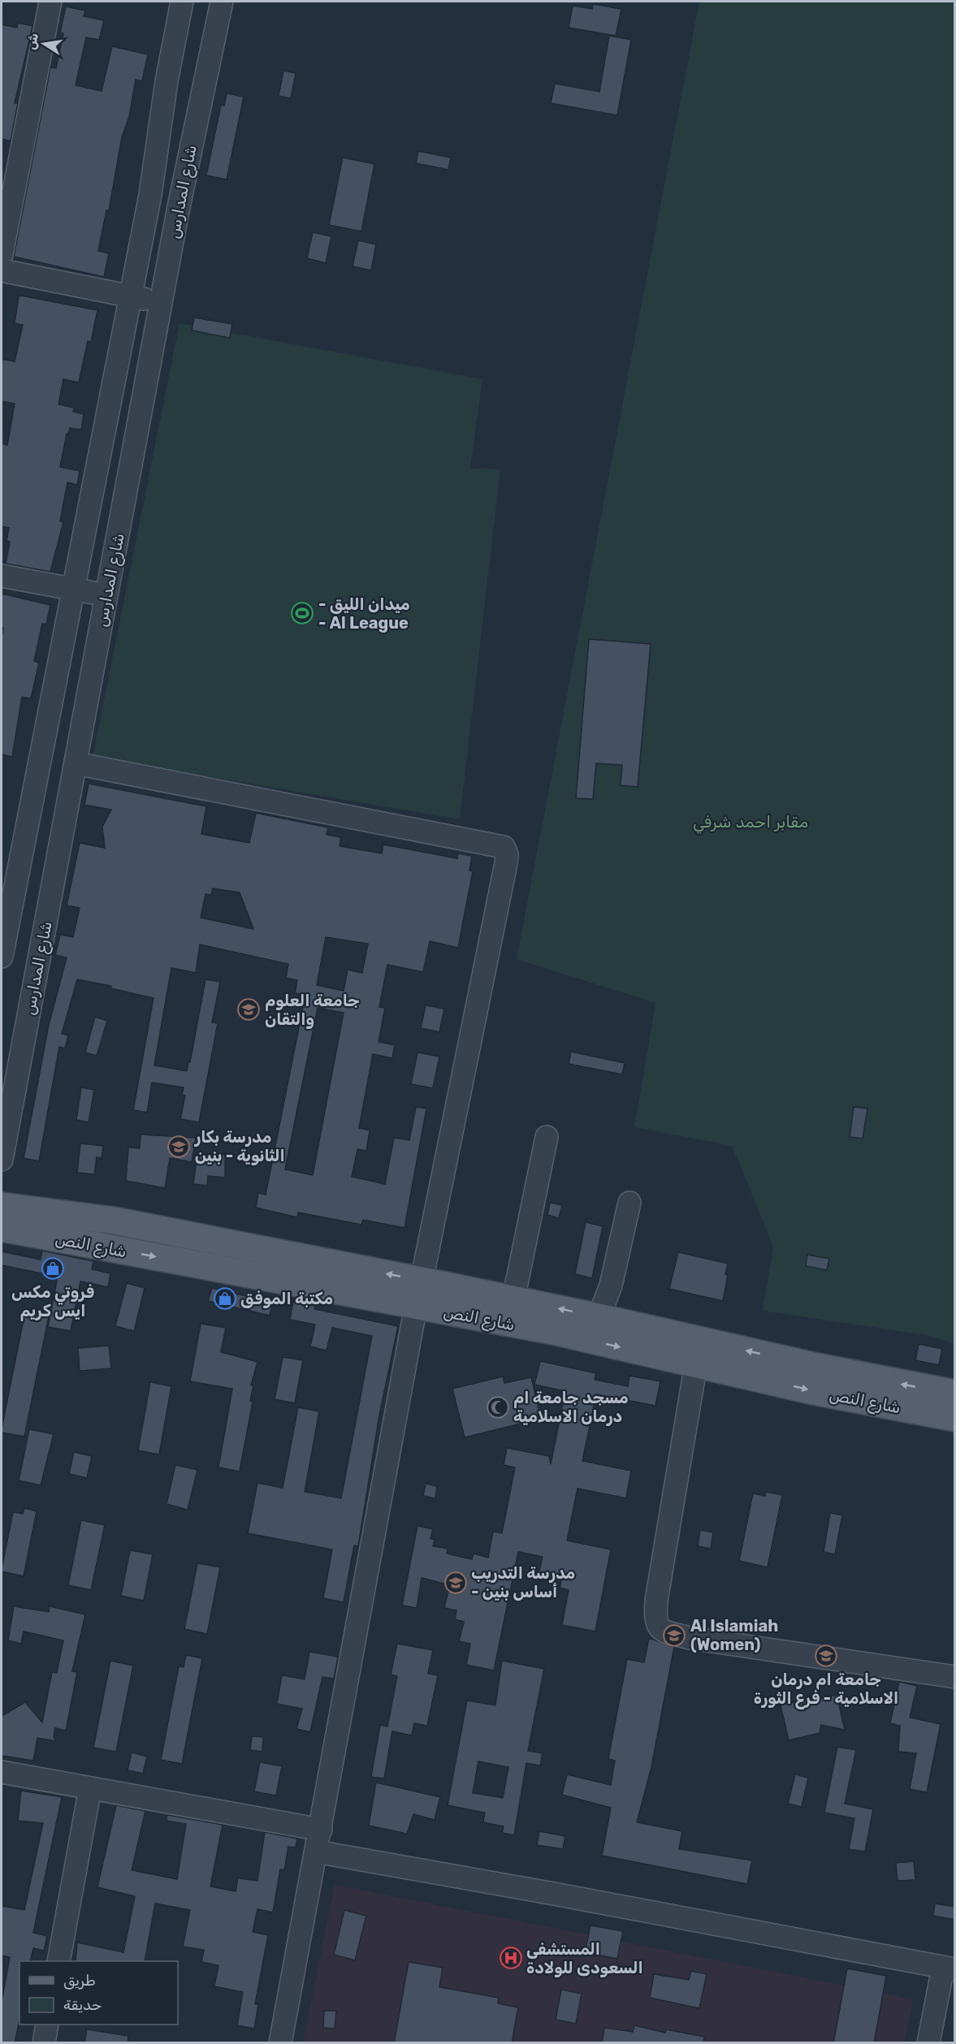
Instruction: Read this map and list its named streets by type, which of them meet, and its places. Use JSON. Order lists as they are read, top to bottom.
{
  "streets": {
    "main road": ["شارع النص"],
    "street": ["شارع المدارس"]
  },
  "parks": ["مقابر احمد شرفي"],
  "places": {
    "sports": ["- ميدان الليق - Al League"],
    "school or university": [
      "جامعة العلوم والتقان",
      "مدرسة بكار الثانوية - بنين",
      "مدرسة التدريب - أساس بنين",
      "Al Islamiah (Women)",
      "جامعة ام درمان الاسلامية - فرع الثورة"
    ],
    "shop": ["فروتي مكس ايس كريم", "مكتبة الموفق"],
    "mosque": ["مسجد جامعة ام درمان الاسلامية"],
    "hospital": ["المستشفى السعودى للولادة"]
  },
  "legend": ["طريق", "حديقة"],
  "north": "left"
}
